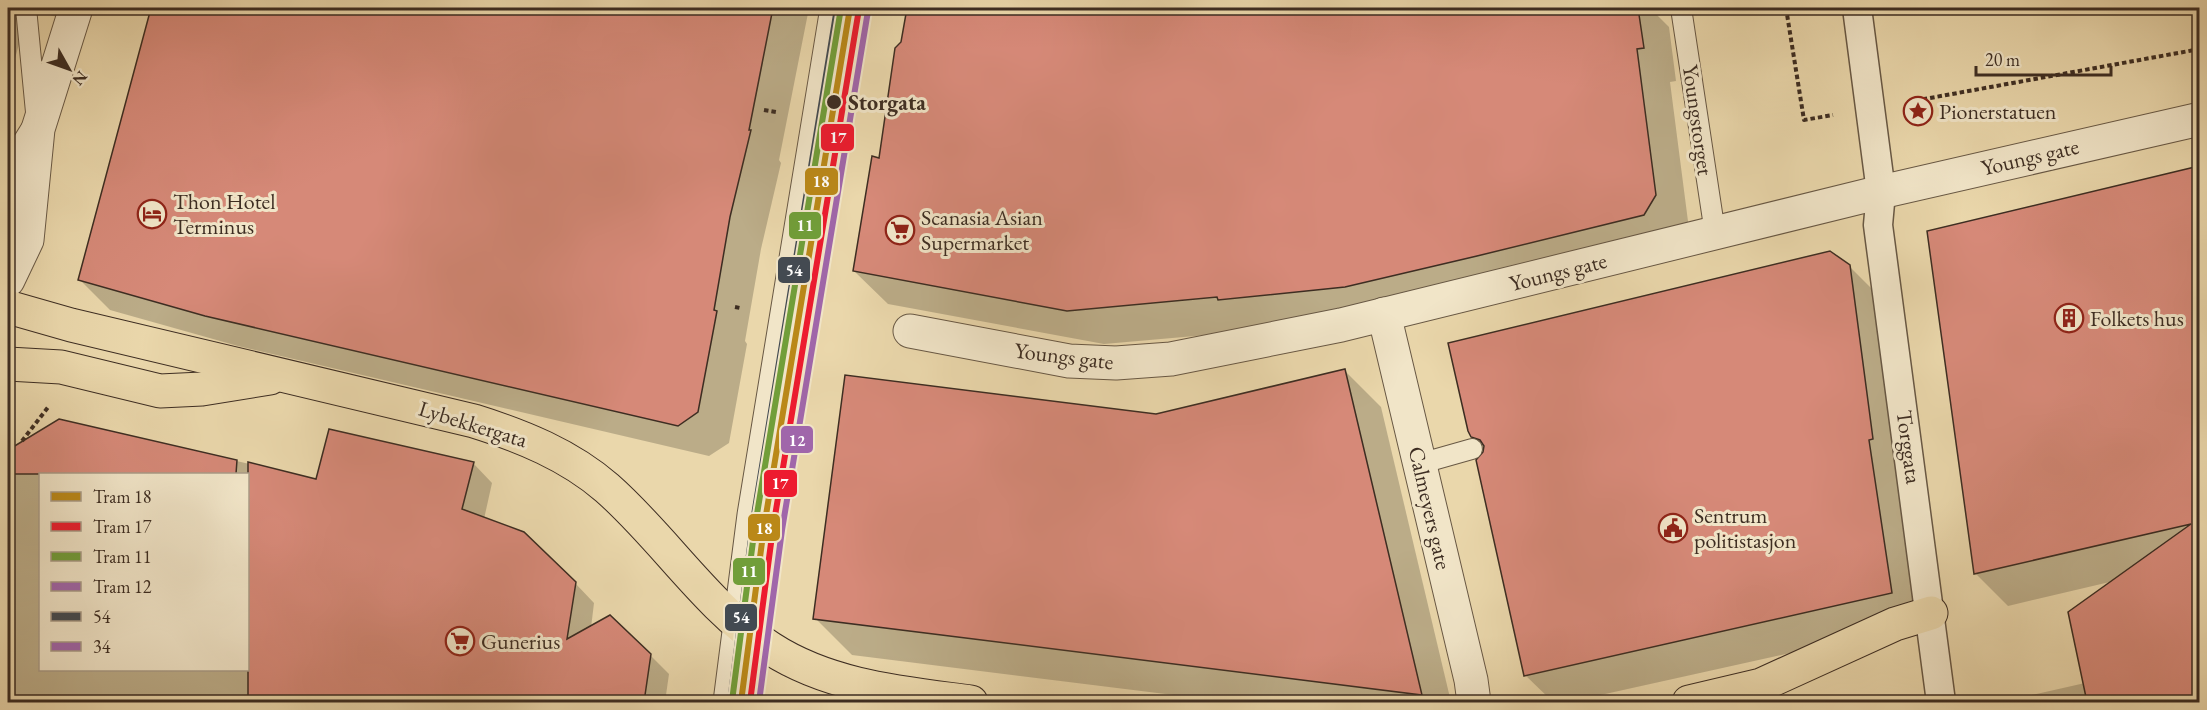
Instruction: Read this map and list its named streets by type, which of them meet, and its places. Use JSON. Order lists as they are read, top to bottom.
{
  "streets": {
    "highway": ["Lybekkergata"],
    "street": ["Youngs gate", "Torggata", "Calmeyers gate"],
    "lane": ["Youngstorget"]
  },
  "crossings": [
    ["Youngstorget", "Youngs gate"],
    ["Youngs gate", "Torggata"],
    ["Youngs gate", "Calmeyers gate"]
  ],
  "places": {
    "other": ["Storgata"],
    "place": ["Pionerstatuen"],
    "hotel": ["Thon Hotel Terminus"],
    "supermarket": ["Scanasia Asian Supermarket", "Gunerius"],
    "building": ["Folkets hus"],
    "public building": ["Sentrum politistasjon"]
  },
  "lines": [
    "tram line 18",
    "tram line 11",
    "transit line 54",
    "tram line 17",
    "transit line 34",
    "tram line 12"
  ],
  "legend": [
    "Tram 18",
    "Tram 17",
    "Tram 11",
    "Tram 12",
    "54",
    "34"
  ],
  "scale_bar": "20 m",
  "north": "bottom right"
}
